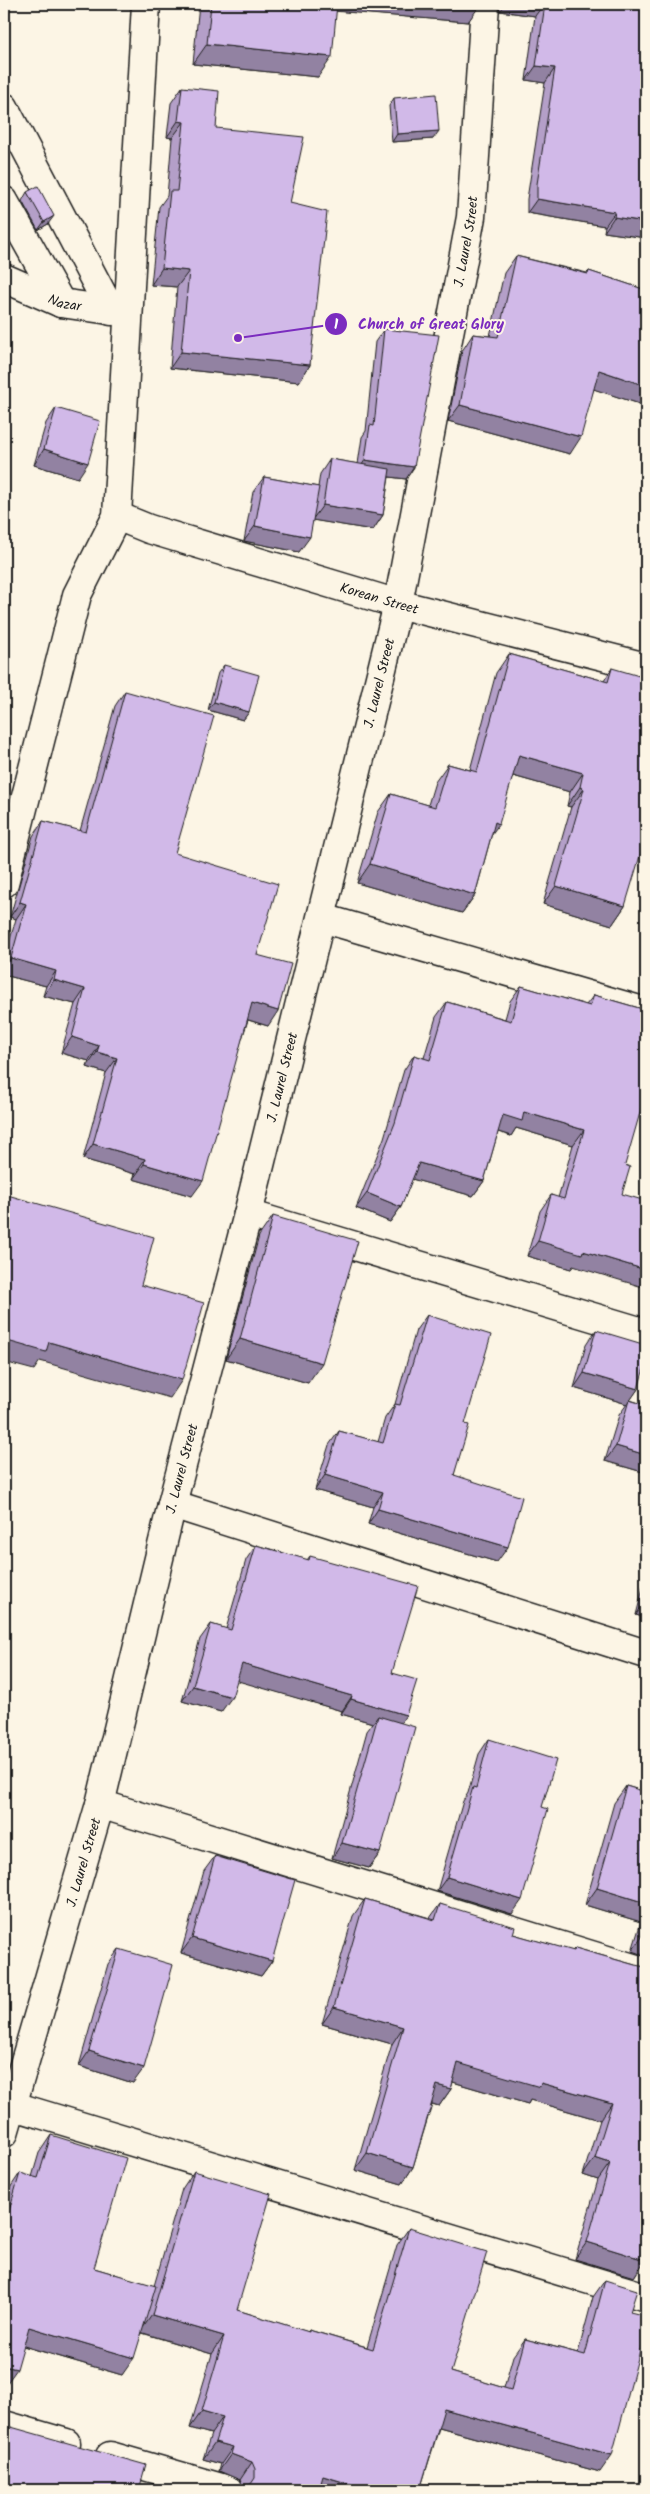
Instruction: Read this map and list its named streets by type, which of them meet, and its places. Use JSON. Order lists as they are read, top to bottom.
{
  "streets": {
    "street": ["J. Laurel Street", "Nazar", "Korean Street"]
  },
  "crossings": [
    ["J. Laurel Street", "Korean Street"]
  ],
  "places": ["Church of Great Glory"]
}
